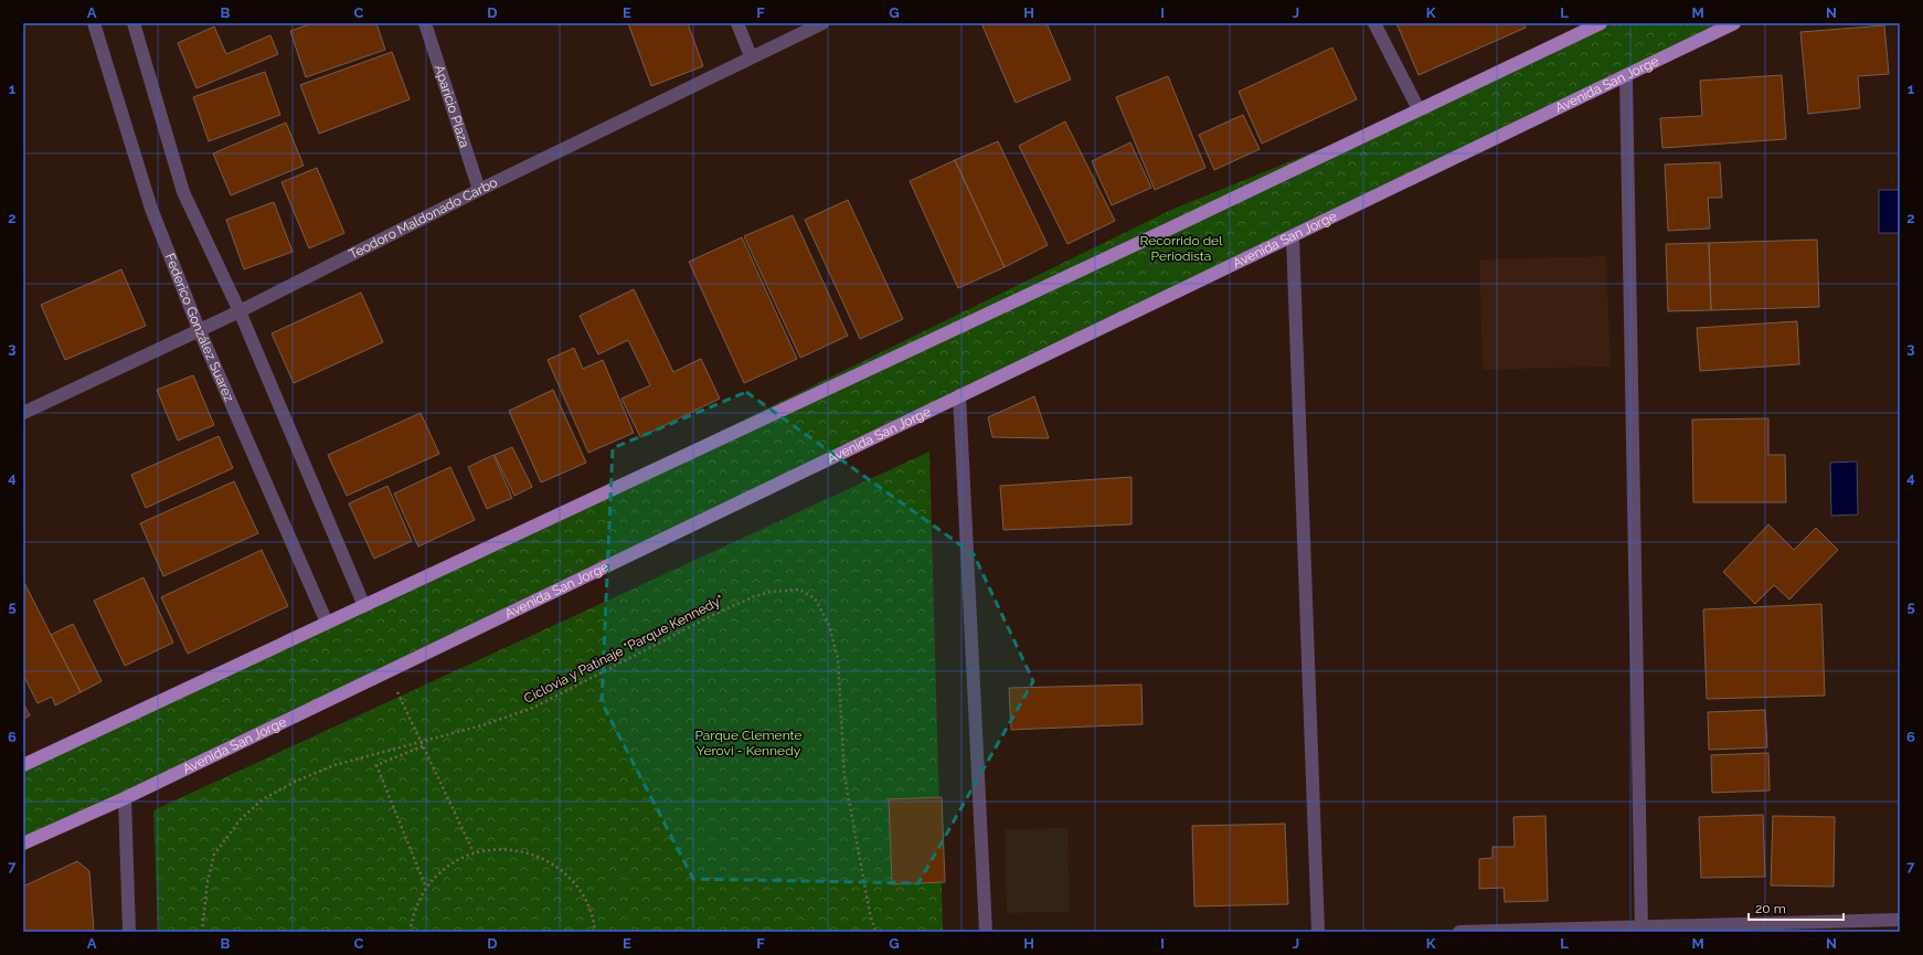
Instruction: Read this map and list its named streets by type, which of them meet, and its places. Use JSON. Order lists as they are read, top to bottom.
{
  "streets": {
    "main road": ["Avenida San Jorge"],
    "street": ["Aparicio Plaza", "Teodoro Maldonado Carbo", "Federico González Suarez"],
    "path": ["Ciclovía y Patinaje \"Parque Kennedy\""]
  },
  "crossings": [
    ["Aparicio Plaza", "Teodoro Maldonado Carbo"],
    ["Teodoro Maldonado Carbo", "Federico González Suarez"]
  ],
  "parks": ["Recorrido del Periodista", "Parque Clemente Yerovi - Kennedy"],
  "scale_bar": "20 m",
  "grid": {
    "columns": [
      "A",
      "B",
      "C",
      "D",
      "E",
      "F",
      "G",
      "H",
      "I",
      "J",
      "K",
      "L",
      "M",
      "N"
    ],
    "rows": [
      "1",
      "2",
      "3",
      "4",
      "5",
      "6",
      "7"
    ]
  }
}
